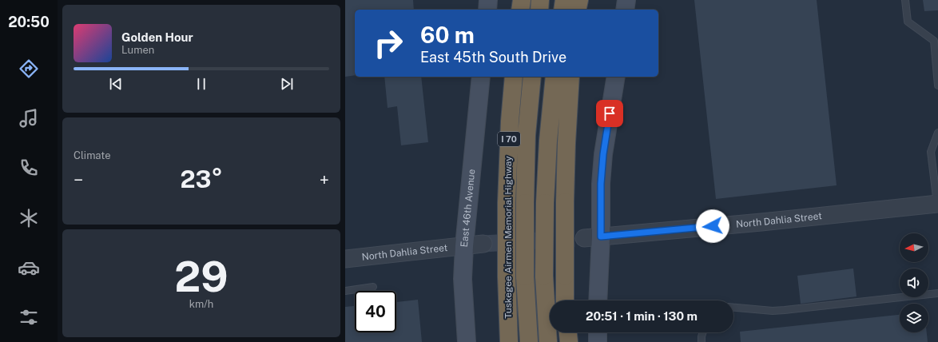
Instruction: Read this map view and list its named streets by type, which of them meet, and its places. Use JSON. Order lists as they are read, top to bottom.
{
  "streets": {
    "highway": ["I 70", "Tuskegee Airmen Memorial Highway"],
    "main road": ["East 46th Avenue"],
    "street": ["North Dahlia Street"]
  },
  "crossings": [
    ["East 46th Avenue", "North Dahlia Street"]
  ],
  "north": "left",
  "page": {
    "tabs": "20:50",
    "turn": ["60 m", "East 45th South Drive"],
    "song": ["Golden Hour", "Lumen"],
    "tile": [
      "Climate",
      ["29", "km/h"]
    ],
    "heat": ["−", "23°", "+"],
    "limit": "40",
    "trip": "20:51 · 1 min · 130 m"
  }
}
